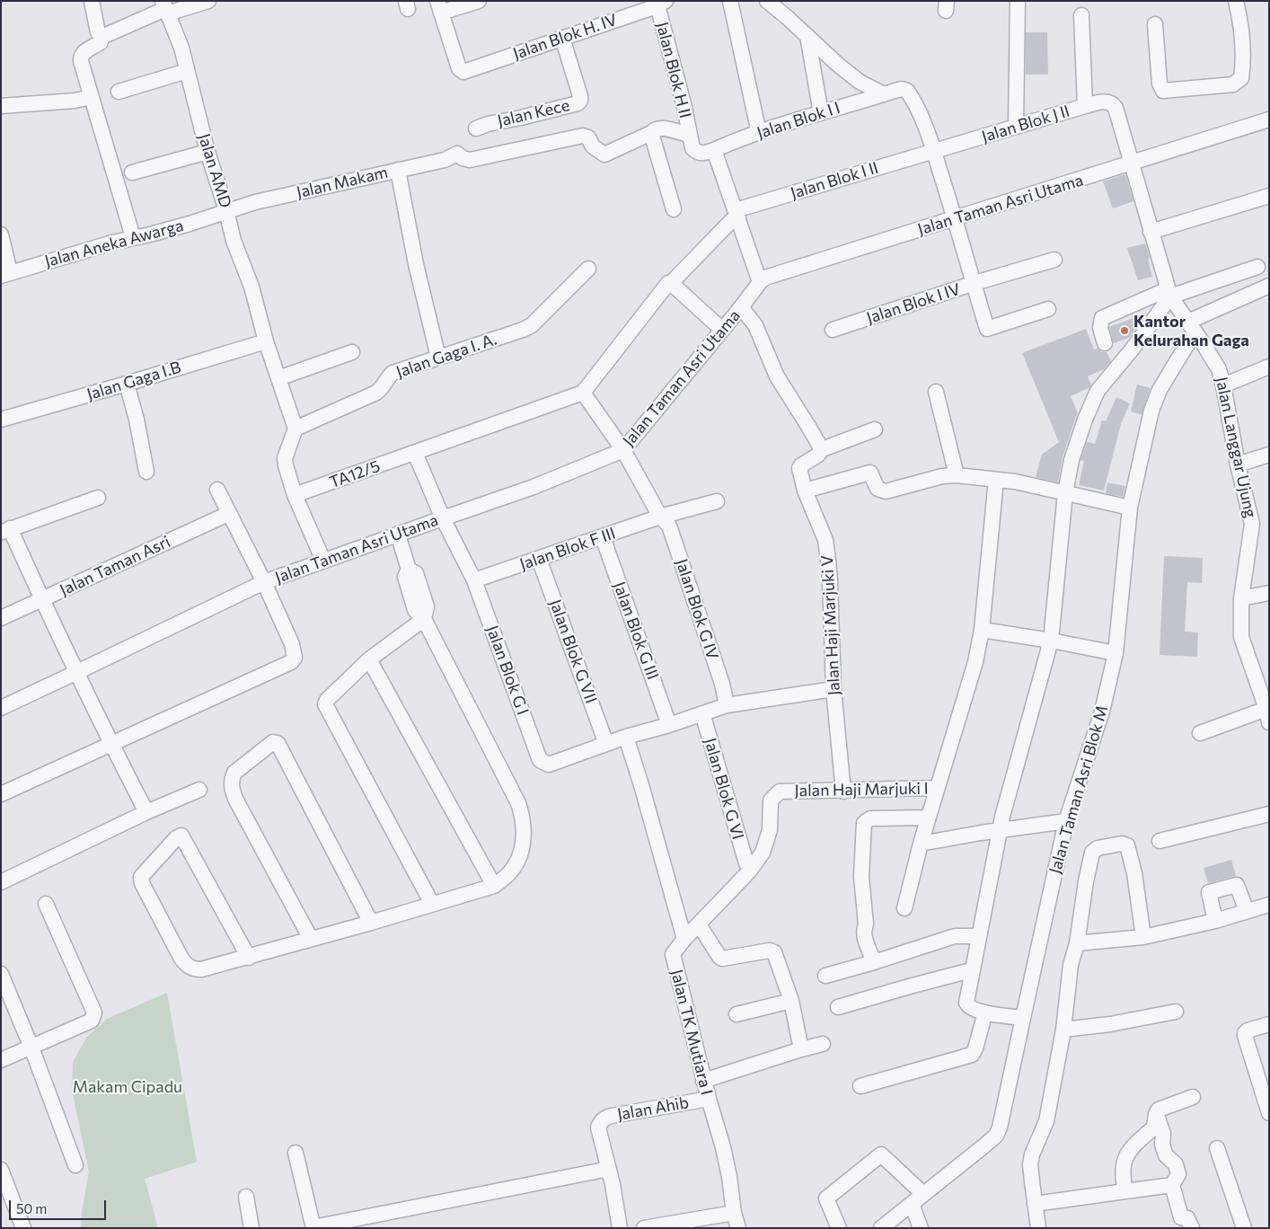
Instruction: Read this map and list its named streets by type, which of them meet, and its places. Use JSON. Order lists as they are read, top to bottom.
{
  "streets": {
    "street": [
      "Jalan Blok H. IV",
      "Jalan Blok H II",
      "Jalan Kece",
      "Jalan Blok I I",
      "Jalan Blok J II",
      "Jalan AMD",
      "Jalan Blok I II",
      "Jalan Makam",
      "Jalan Taman Asri Utama",
      "Jalan Aneka Awarga",
      "Jalan Blok I IV",
      "Jalan Gaga I. A.",
      "Jalan Gaga I.B",
      "Jalan Langgar Ujung",
      "TA12/5",
      "Jalan Blok F III",
      "Jalan Taman Asri",
      "Jalan Blok G IV",
      "Jalan Haji Marjuki V",
      "Jalan Blok G III",
      "Jalan Blok G VII",
      "Jalan Blok G I",
      "Jalan Blok G VI",
      "Jalan Haji Marjuki I",
      "Jalan Taman Asri Blok M",
      "Jalan TK Mutiara I",
      "Jalan Ahib"
    ]
  },
  "crossings": [
    ["Jalan Blok H. IV", "Jalan Blok H II"],
    ["Jalan Blok H. IV", "Jalan Kece"],
    ["Jalan Blok I I", "Jalan Blok J II"],
    ["Jalan Blok I I", "Jalan Blok I II"],
    ["Jalan Blok J II", "Jalan Blok I II"],
    ["Jalan Blok J II", "Jalan Langgar Ujung"],
    ["Jalan AMD", "Jalan Makam"],
    ["Jalan AMD", "Jalan Aneka Awarga"],
    ["Jalan AMD", "Jalan Gaga I. A."],
    ["Jalan AMD", "Jalan Gaga I.B"],
    ["Jalan Makam", "Jalan Aneka Awarga"],
    ["Jalan Taman Asri Utama", "Jalan Langgar Ujung"],
    ["Jalan Taman Asri Utama", "Jalan Blok G IV"],
    ["Jalan Taman Asri Utama", "Jalan Blok G I"],
    ["Jalan Langgar Ujung", "Jalan Taman Asri Blok M"],
    ["TA12/5", "Jalan Blok G IV"],
    ["TA12/5", "Jalan Blok G I"],
    ["Jalan Blok F III", "Jalan Blok G IV"],
    ["Jalan Blok F III", "Jalan Blok G III"],
    ["Jalan Blok F III", "Jalan Blok G VII"],
    ["Jalan Blok F III", "Jalan Blok G I"],
    ["Jalan Haji Marjuki V", "Jalan Haji Marjuki I"],
    ["Jalan Blok G VII", "Jalan Blok G I"],
    ["Jalan Haji Marjuki I", "Jalan TK Mutiara I"],
    ["Jalan TK Mutiara I", "Jalan Ahib"]
  ],
  "parks": ["Makam Cipadu"],
  "places": ["Kantor Kelurahan Gaga"],
  "scale_bar": "50 m"
}
